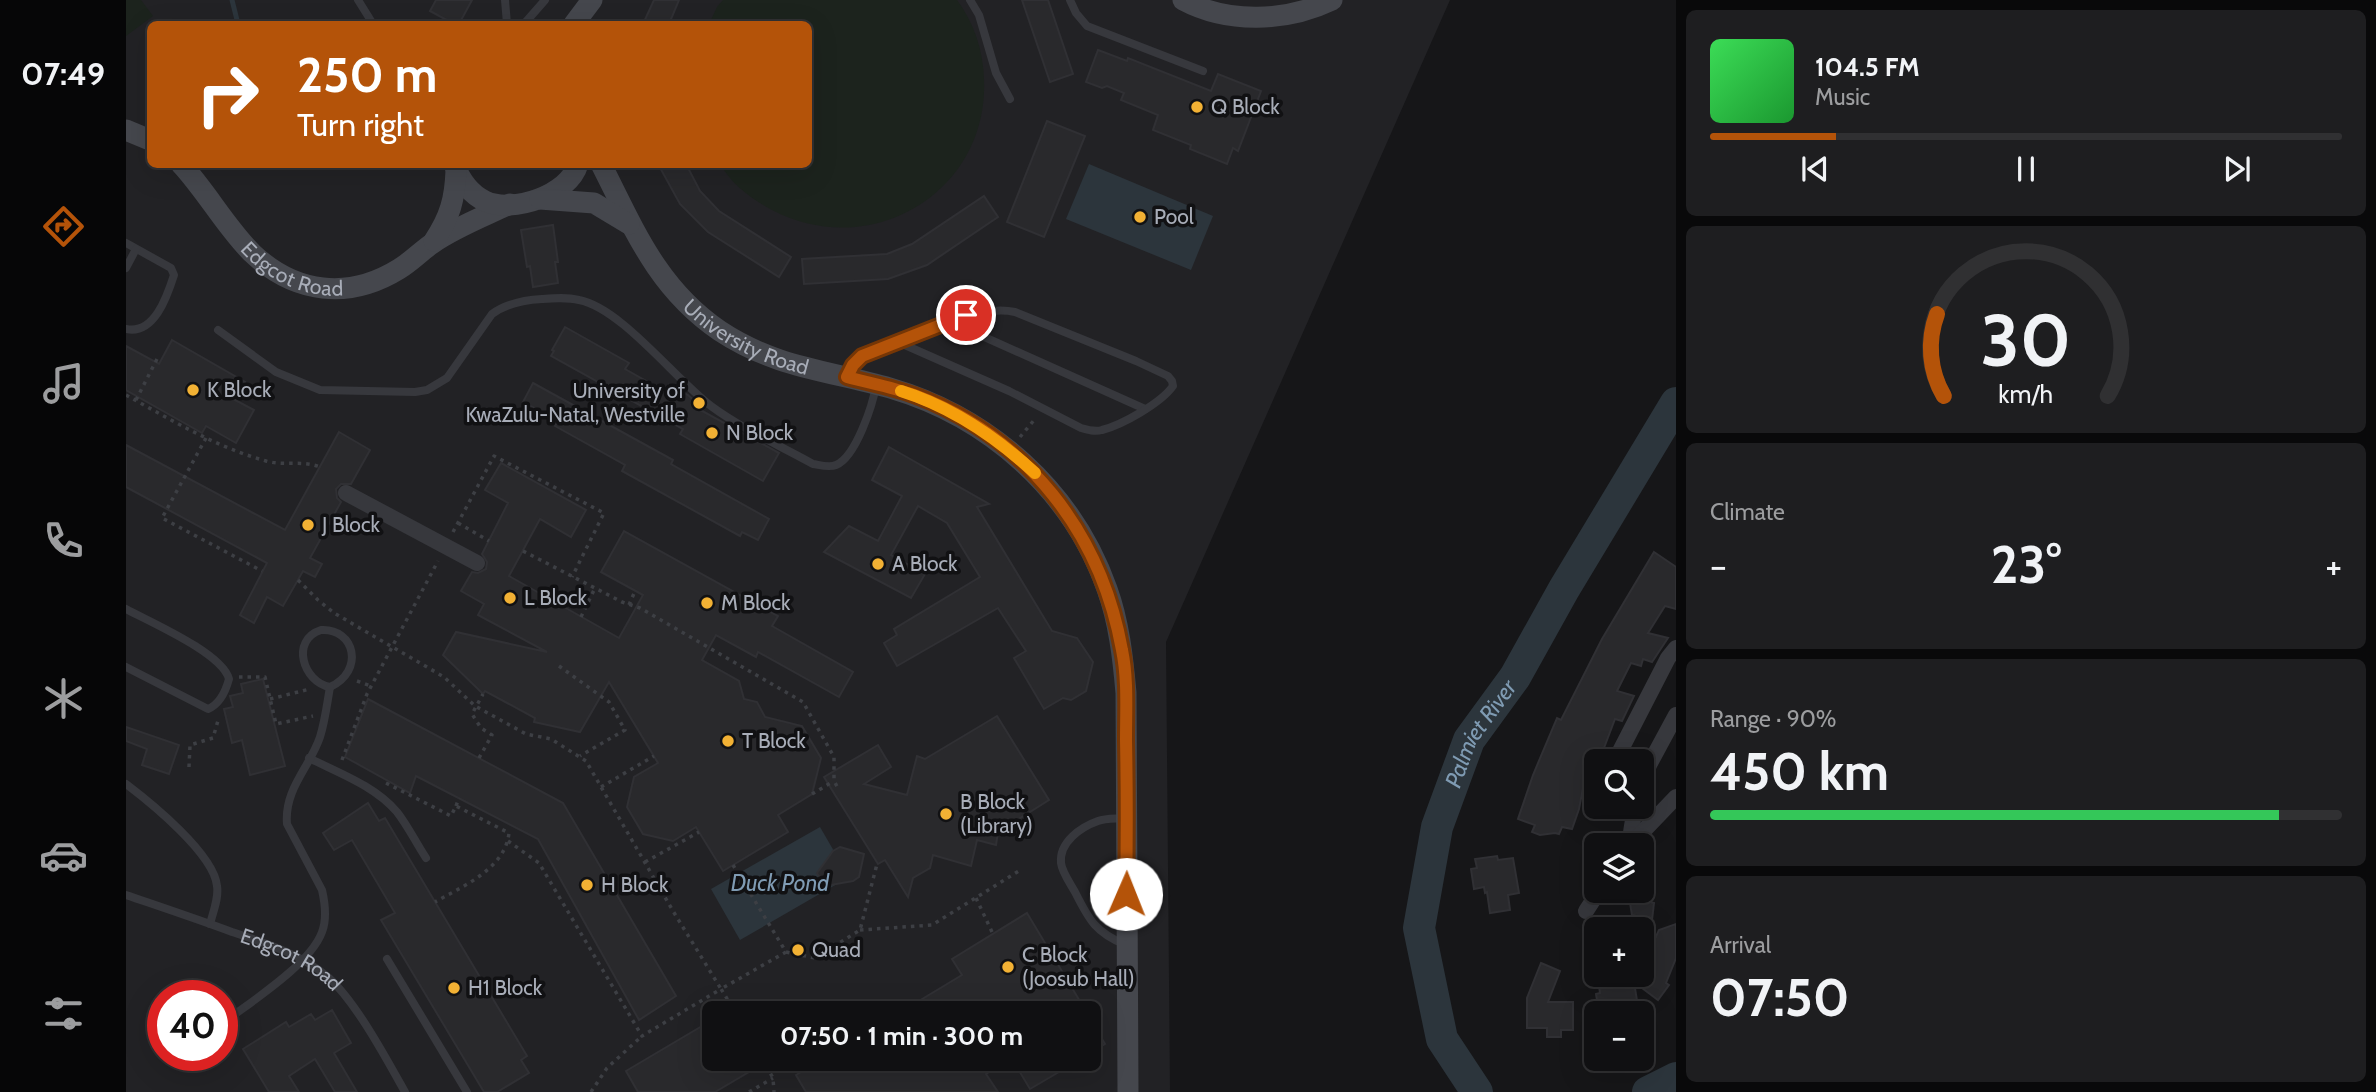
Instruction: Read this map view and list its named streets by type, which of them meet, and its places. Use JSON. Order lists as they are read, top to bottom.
{
  "streets": {
    "street": ["Edgcot Road", "University Road"]
  },
  "water": ["Palmiet River", "Duck Pond"],
  "places": [
    "Q Block",
    "Pool",
    "K Block",
    "University of KwaZulu-Natal, Westville",
    "N Block",
    "J Block",
    "A Block",
    "L Block",
    "M Block",
    "T Block",
    "B Block (Library)",
    "H Block",
    "Quad",
    "C Block (Joosub Hall)",
    "H1 Block"
  ],
  "page": {
    "tabs": "07:49",
    "turn": ["250 m", "Turn right"],
    "song": ["104.5 FM", "Music"],
    "tile": [
      "Climate",
      ["Range · 90%", "450 km"],
      ["Arrival", "07:50"]
    ],
    "heat": ["−", "23°", "+"],
    "map_buttons": ["+", "−"],
    "limit": "40",
    "trip": "07:50 · 1 min · 300 m",
    "gauge": ["30", "km/h"]
  }
}
